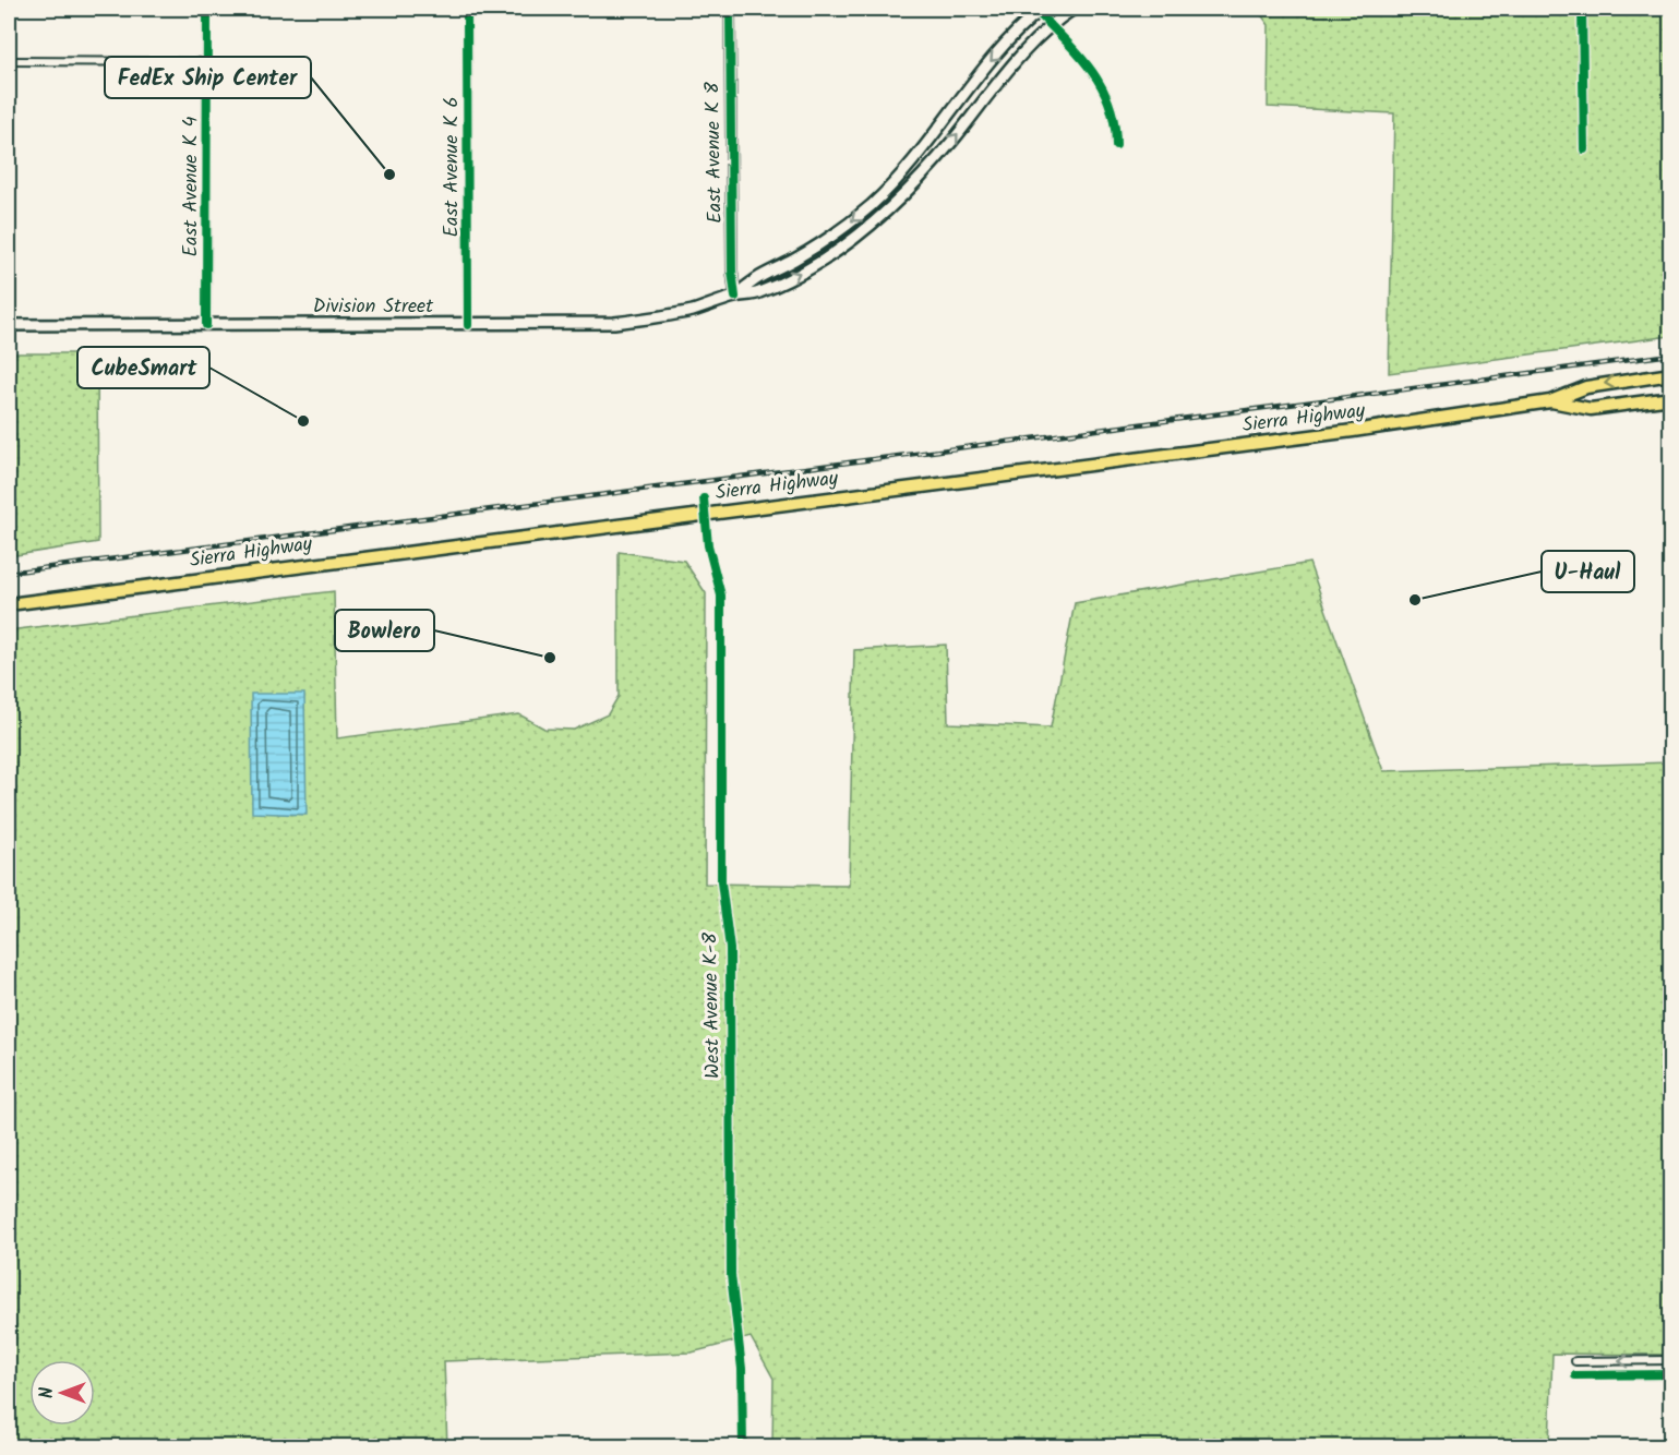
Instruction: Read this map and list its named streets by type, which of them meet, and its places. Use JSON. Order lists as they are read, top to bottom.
{
  "streets": {
    "main road": ["Division Street", "Sierra Highway"],
    "street": ["East Avenue K 8", "East Avenue K 6", "East Avenue K 4"],
    "cycle path": ["West Avenue K-8"]
  },
  "crossings": [
    ["East Avenue K 8", "Division Street"],
    ["East Avenue K 6", "Division Street"],
    ["East Avenue K 4", "Division Street"]
  ],
  "places": [
    "FedEx Ship Center",
    "CubeSmart",
    "U-Haul",
    "Bowlero"
  ],
  "north": "left"
}
